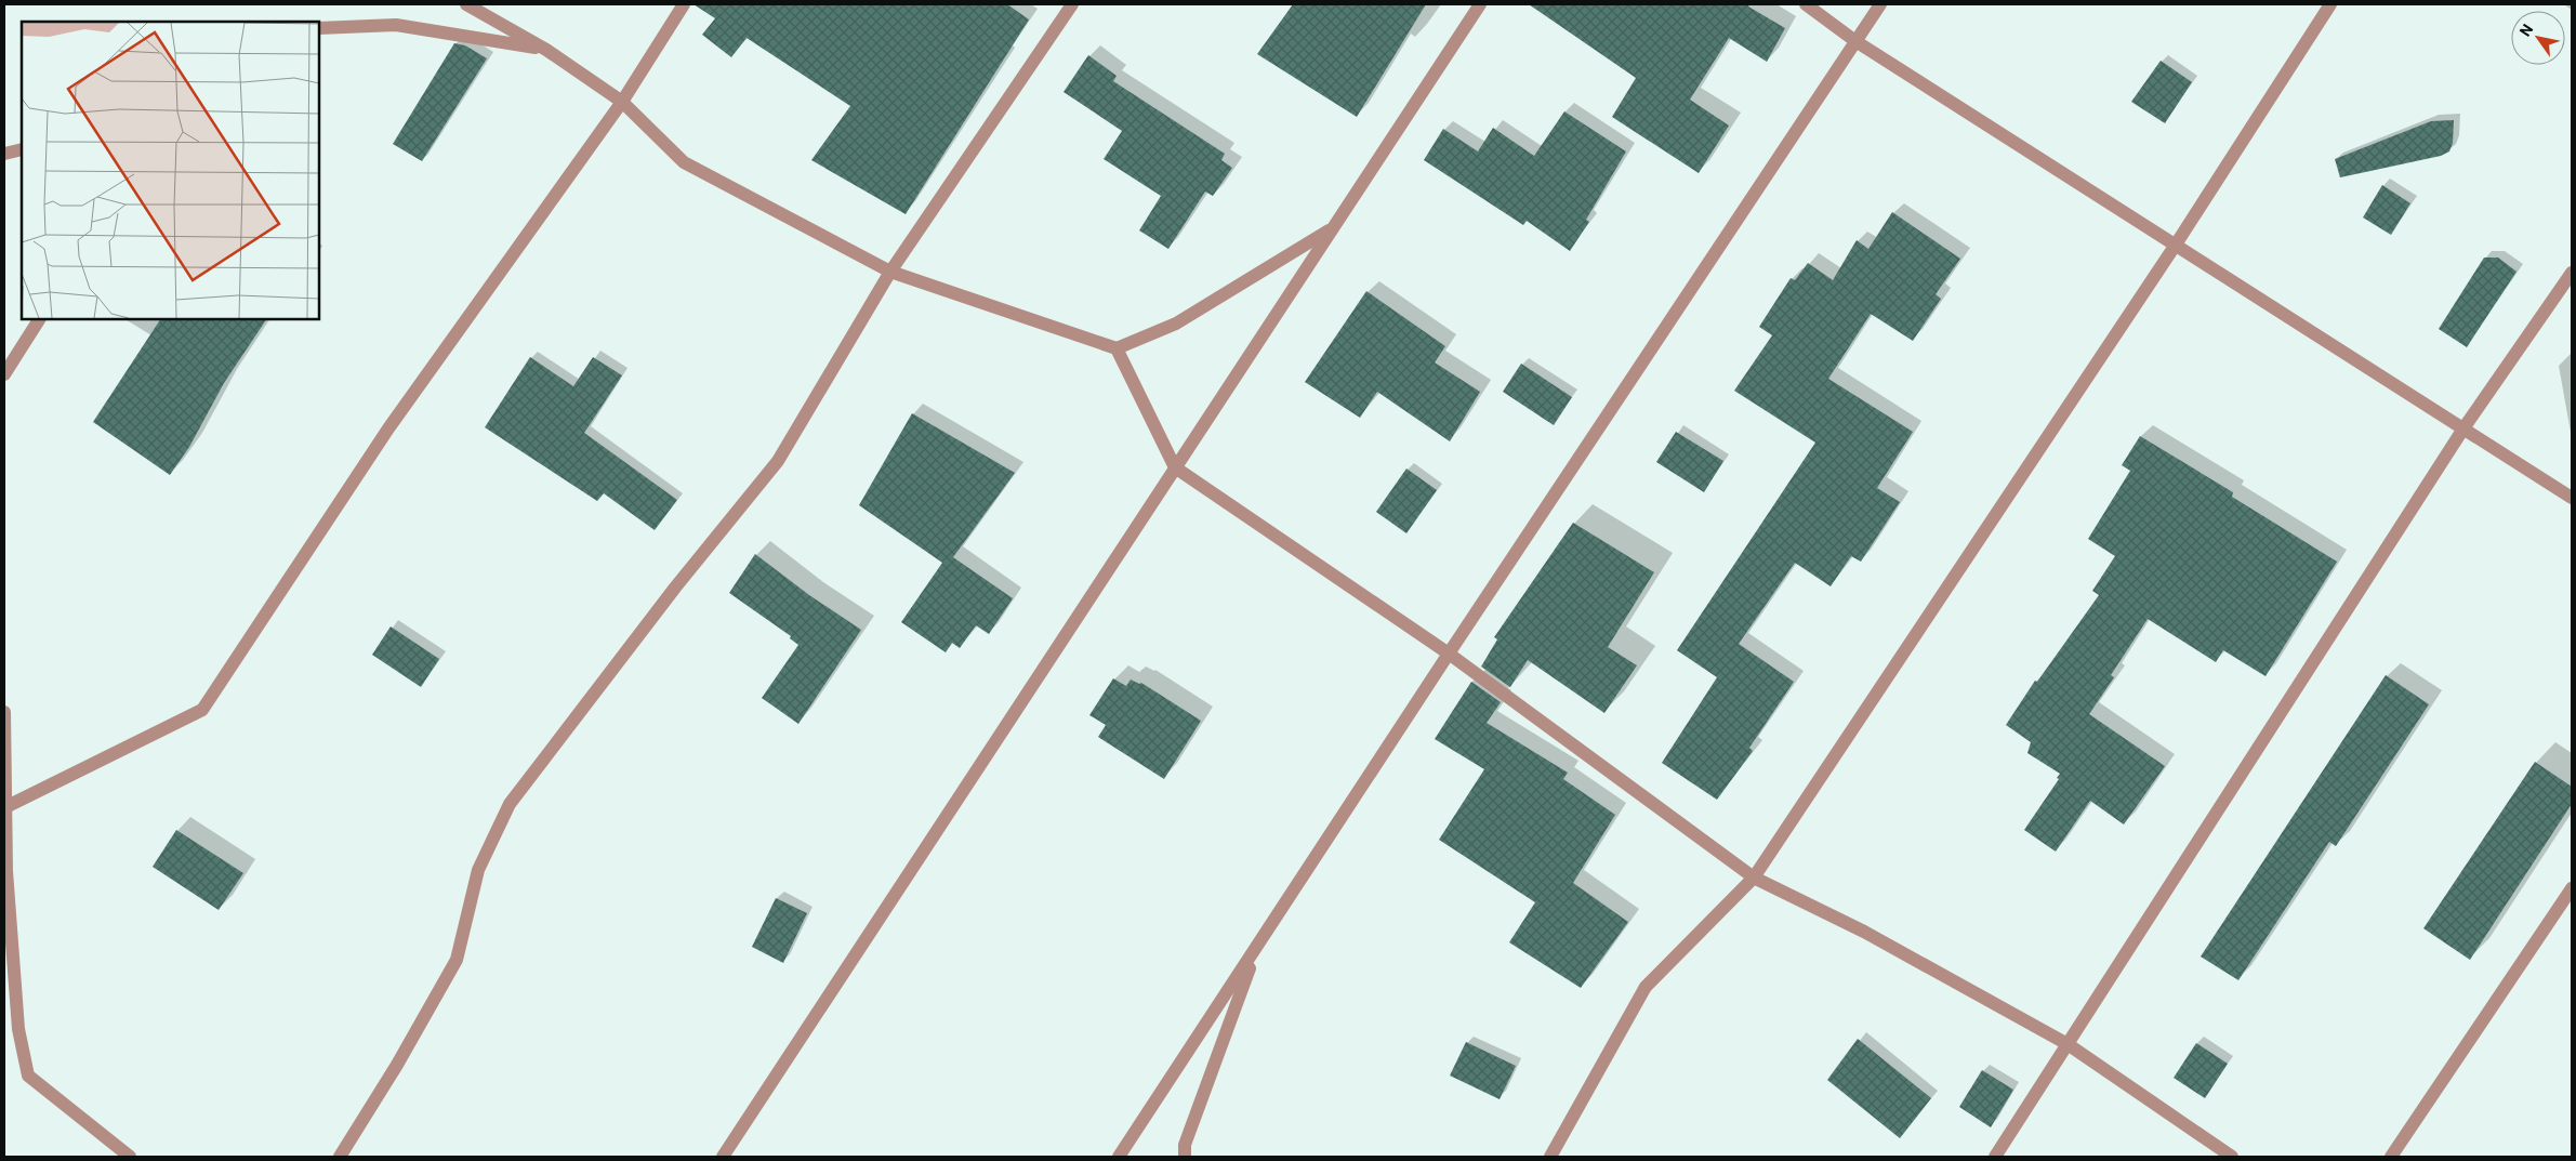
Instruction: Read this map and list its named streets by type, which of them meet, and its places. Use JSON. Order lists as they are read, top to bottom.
{
  "north": "top left"
}
